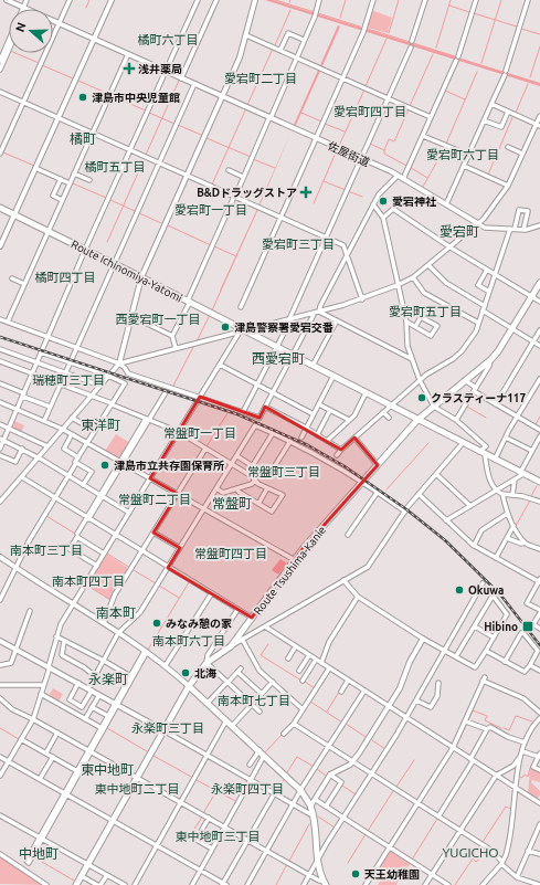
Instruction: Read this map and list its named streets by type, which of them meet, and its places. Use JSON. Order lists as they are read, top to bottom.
{
  "streets": {
    "main road": ["Route Ichinomiya-Yatomi", "Route Tsushima-Kanie"],
    "street": ["佐屋街道"]
  },
  "crossings": [
    ["Route Ichinomiya-Yatomi", "Route Tsushima-Kanie"]
  ],
  "districts": [
    "橘町六丁目",
    "愛宕町二丁目",
    "愛宕町四丁目",
    "橘町",
    "愛宕町六丁目",
    "橘町五丁目",
    "愛宕町一丁目",
    "愛宕町",
    "愛宕町三丁目",
    "橘町四丁目",
    "愛宕町五丁目",
    "西愛宕町一丁目",
    "西愛宕町",
    "瑞穂町三丁目",
    "東洋町",
    "常盤町一丁目",
    "常盤町三丁目",
    "常盤町二丁目",
    "常盤町",
    "南本町三丁目",
    "常盤町四丁目",
    "南本町四丁目",
    "南本町",
    "南本町六丁目",
    "永楽町",
    "南本町七丁目",
    "永楽町三丁目",
    "東中地町",
    "東中地町二丁目",
    "永楽町四丁目",
    "東中地町三丁目",
    "YUGICHO",
    "中地町"
  ],
  "places": {
    "health": ["浅井薬局", "B&Dドラッグストア"],
    "other": [
      "津島市中央児童館",
      "愛宕神社",
      "津島警察署愛宕交番",
      "クラスティーナ117",
      "津島市立共存園保育所",
      "Okuwa",
      "みなみ憩の家",
      "北海",
      "天王幼稚園"
    ],
    "transit": ["Hibino"]
  },
  "north": "left"
}
